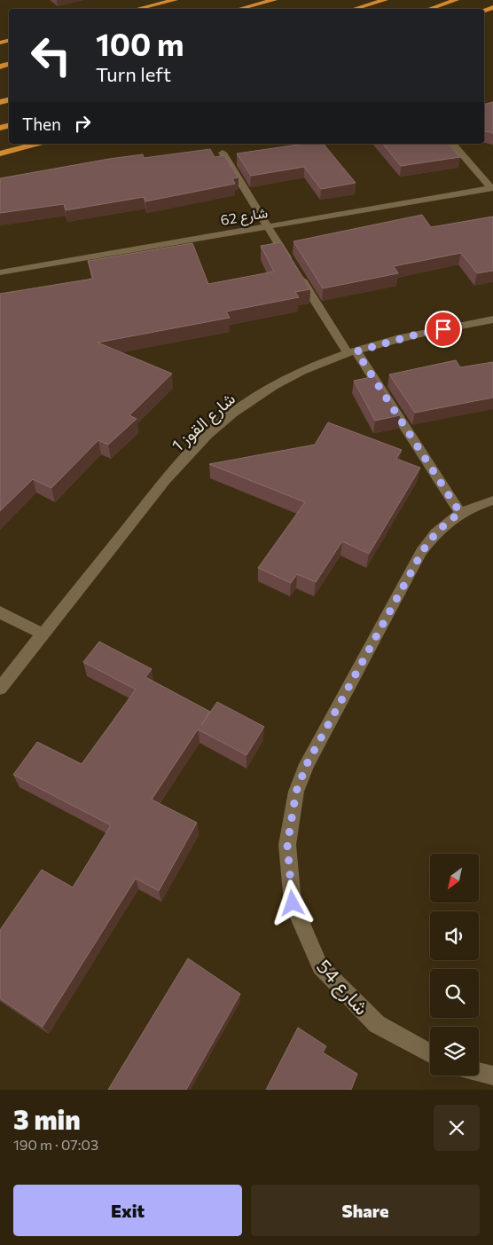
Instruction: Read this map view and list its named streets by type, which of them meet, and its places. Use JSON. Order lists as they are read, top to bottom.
{
  "streets": {
    "street": ["شارع 62", "شارع القوز 1", "شارع 54"]
  },
  "north": "bottom left",
  "page": {
    "turn": ["100 m", "Turn left"],
    "then": "Then",
    "heading": ["3 min", "190 m · 07:03"],
    "buttons": ["Exit", "Share"]
  }
}
